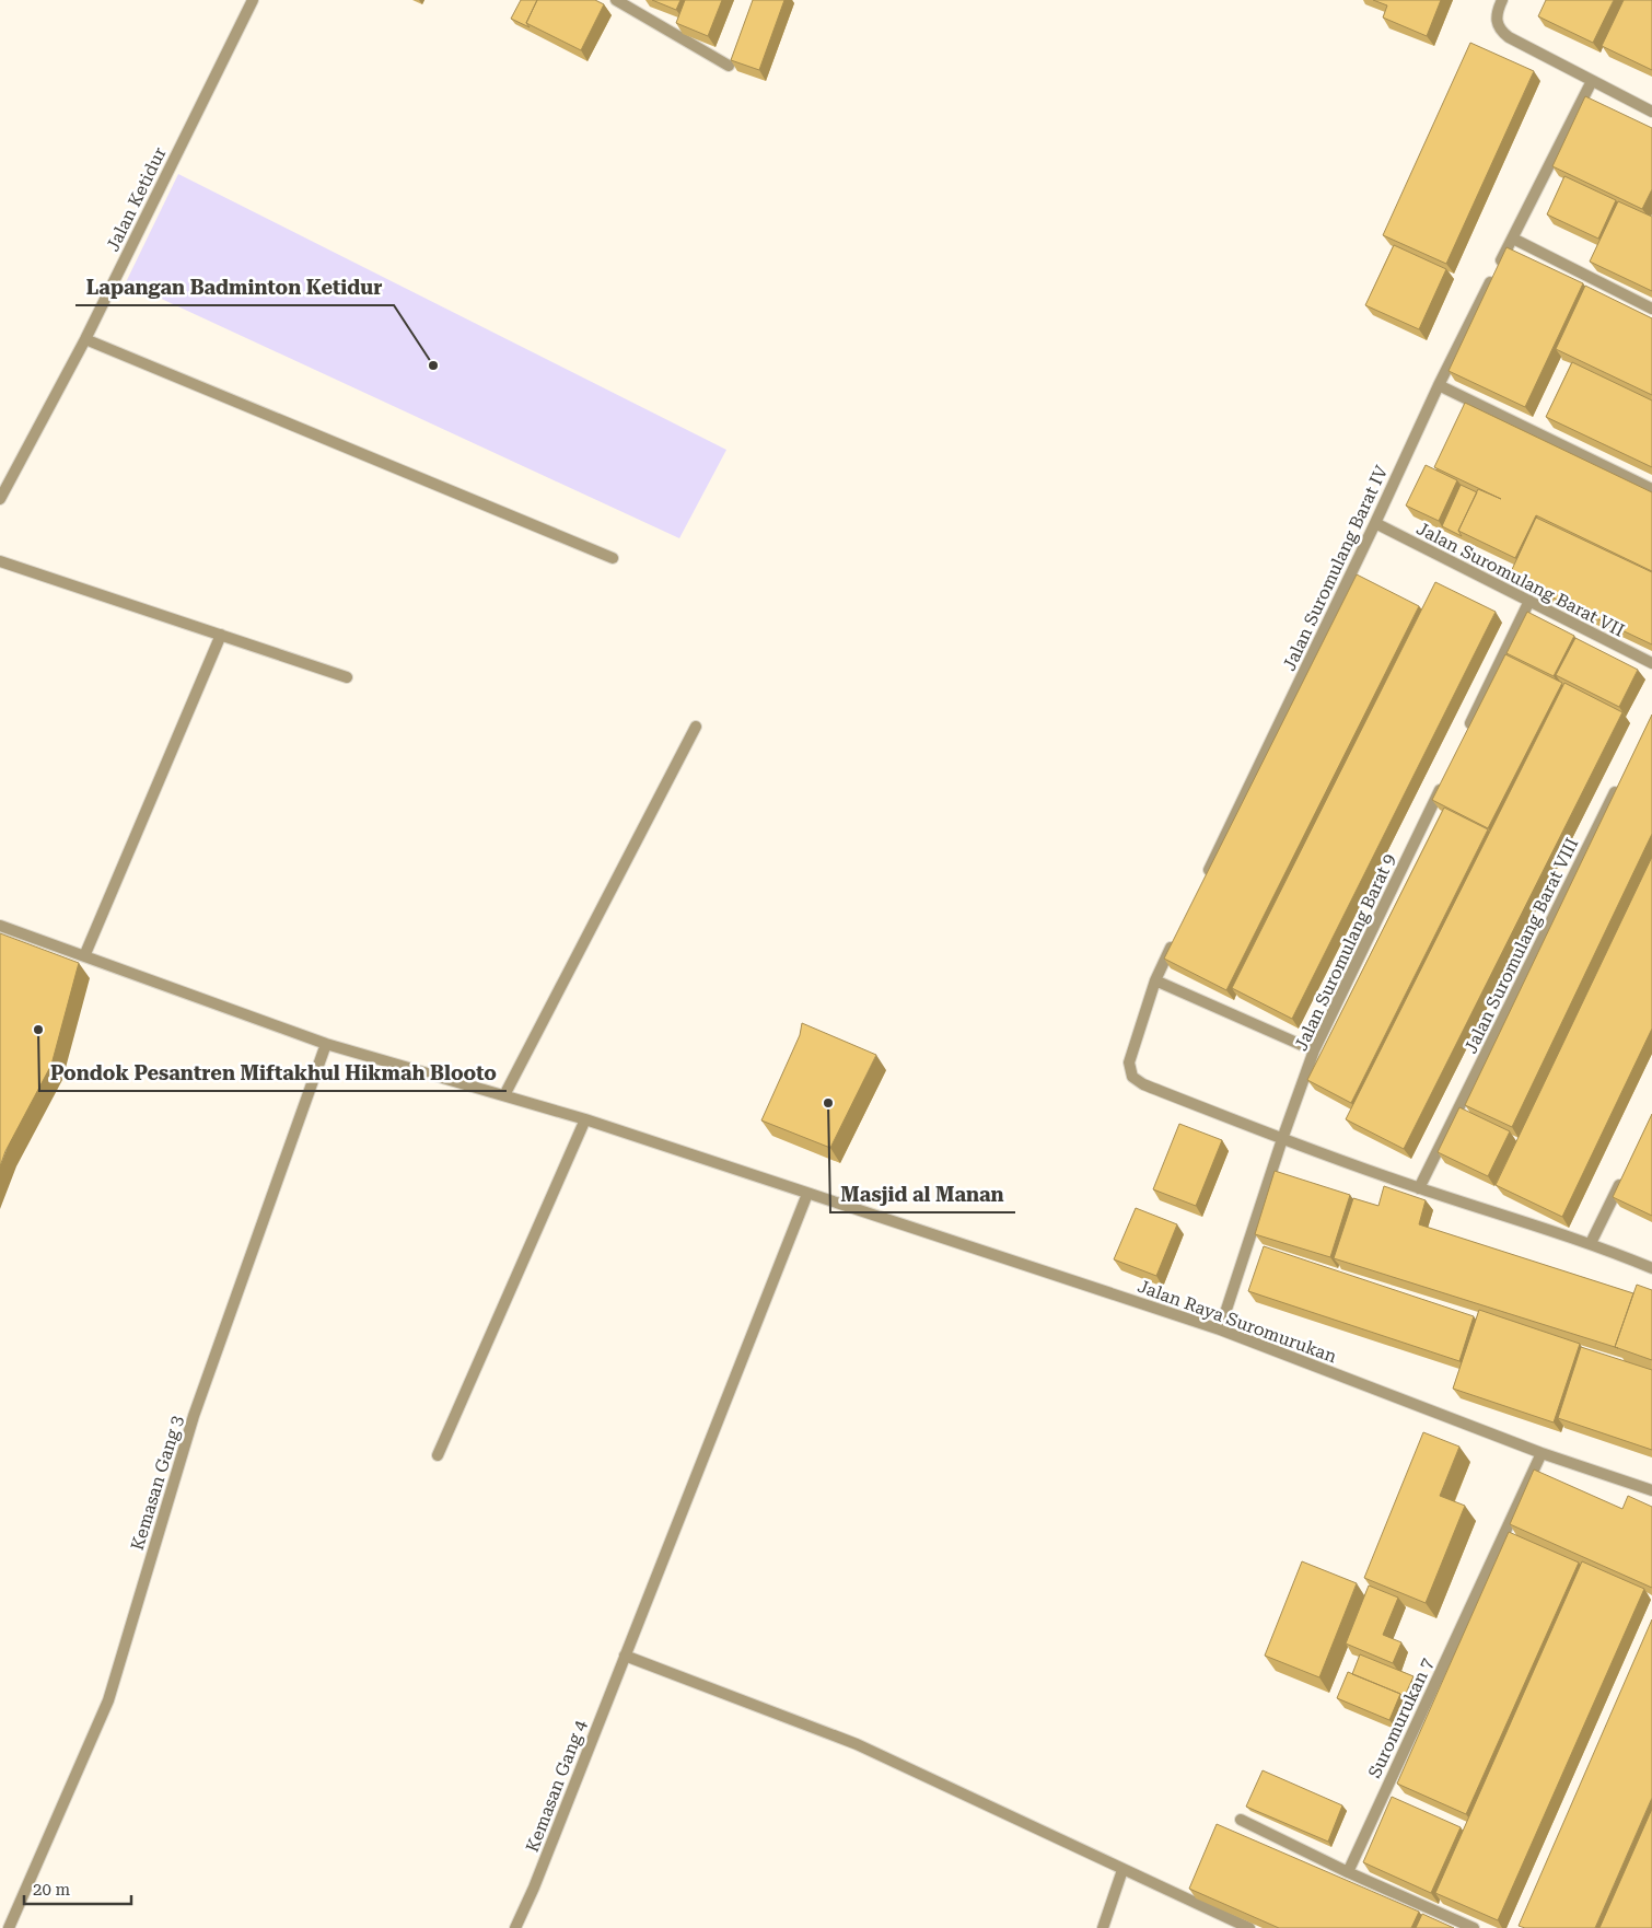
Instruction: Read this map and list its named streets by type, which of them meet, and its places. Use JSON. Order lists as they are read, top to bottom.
{
  "streets": {
    "street": [
      "Jalan Ketidur",
      "Jalan Suromulang Barat IV",
      "Jalan Suromulang Barat VII",
      "Jalan Suromulang Barat VIII",
      "Jalan Suromulang Barat 9",
      "Jalan Raya Suromurukan",
      "Kemasan Gang 3",
      "Suromurukan 7",
      "Kemasan Gang 4"
    ]
  },
  "crossings": [
    ["Jalan Suromulang Barat IV", "Jalan Suromulang Barat VII"],
    ["Jalan Suromulang Barat 9", "Jalan Raya Suromurukan"],
    ["Jalan Raya Suromurukan", "Kemasan Gang 3"],
    ["Jalan Raya Suromurukan", "Suromurukan 7"],
    ["Jalan Raya Suromurukan", "Kemasan Gang 4"]
  ],
  "places": ["Lapangan Badminton Ketidur", "Pondok Pesantren Miftakhul Hikmah Blooto", "Masjid al Manan"],
  "scale_bar": "20 m"
}
